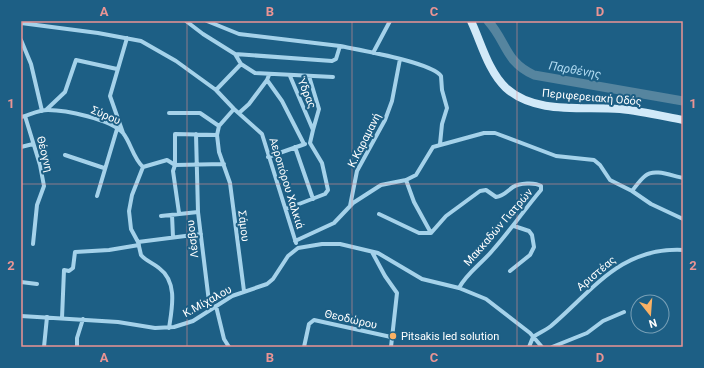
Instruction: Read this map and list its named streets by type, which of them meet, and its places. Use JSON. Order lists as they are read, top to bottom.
{
  "streets": {
    "main road": ["Περιφερειακή Οδός"],
    "street": [
      "Ύδρας",
      "Σύρου",
      "Κ.Καραμανή",
      "Θέογνη",
      "Αεροπόρου Χαλκιά",
      "Σάμου",
      "Μακκαδών Γιατρών",
      "Λέσβου",
      "Αριστέας",
      "Κ.Μίχαλου",
      "Θεοδώρου"
    ]
  },
  "crossings": [
    ["Αεροπόρου Χαλκιά", "Κ.Μίχαλου"],
    ["Σάμου", "Κ.Μίχαλου"],
    ["Λέσβου", "Κ.Μίχαλου"]
  ],
  "water": ["Παρθένης"],
  "places": ["Pitsakis led solution"],
  "north": "bottom",
  "grid": {
    "columns": [
      "A",
      "B",
      "C",
      "D"
    ],
    "rows": ["1", "2"]
  }
}
